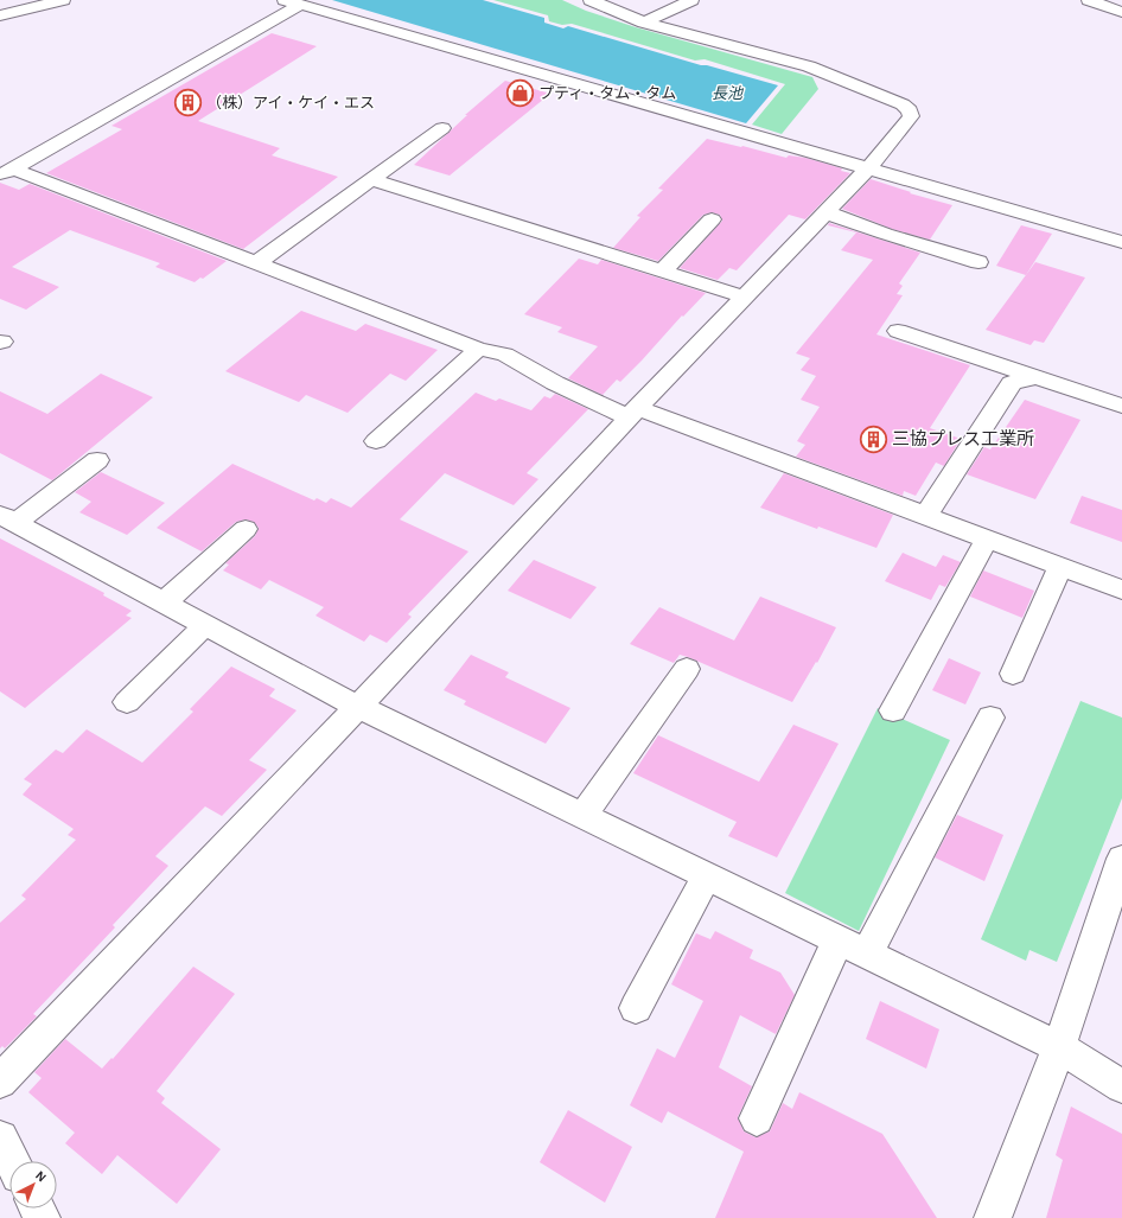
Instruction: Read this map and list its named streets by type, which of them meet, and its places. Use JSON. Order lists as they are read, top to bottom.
{
  "water": ["長池"],
  "places": {
    "shop": ["プティ・タム・タム"],
    "building": ["（株）アイ・ケイ・エス", "三協プレス工業所"]
  },
  "north": "top right"
}
